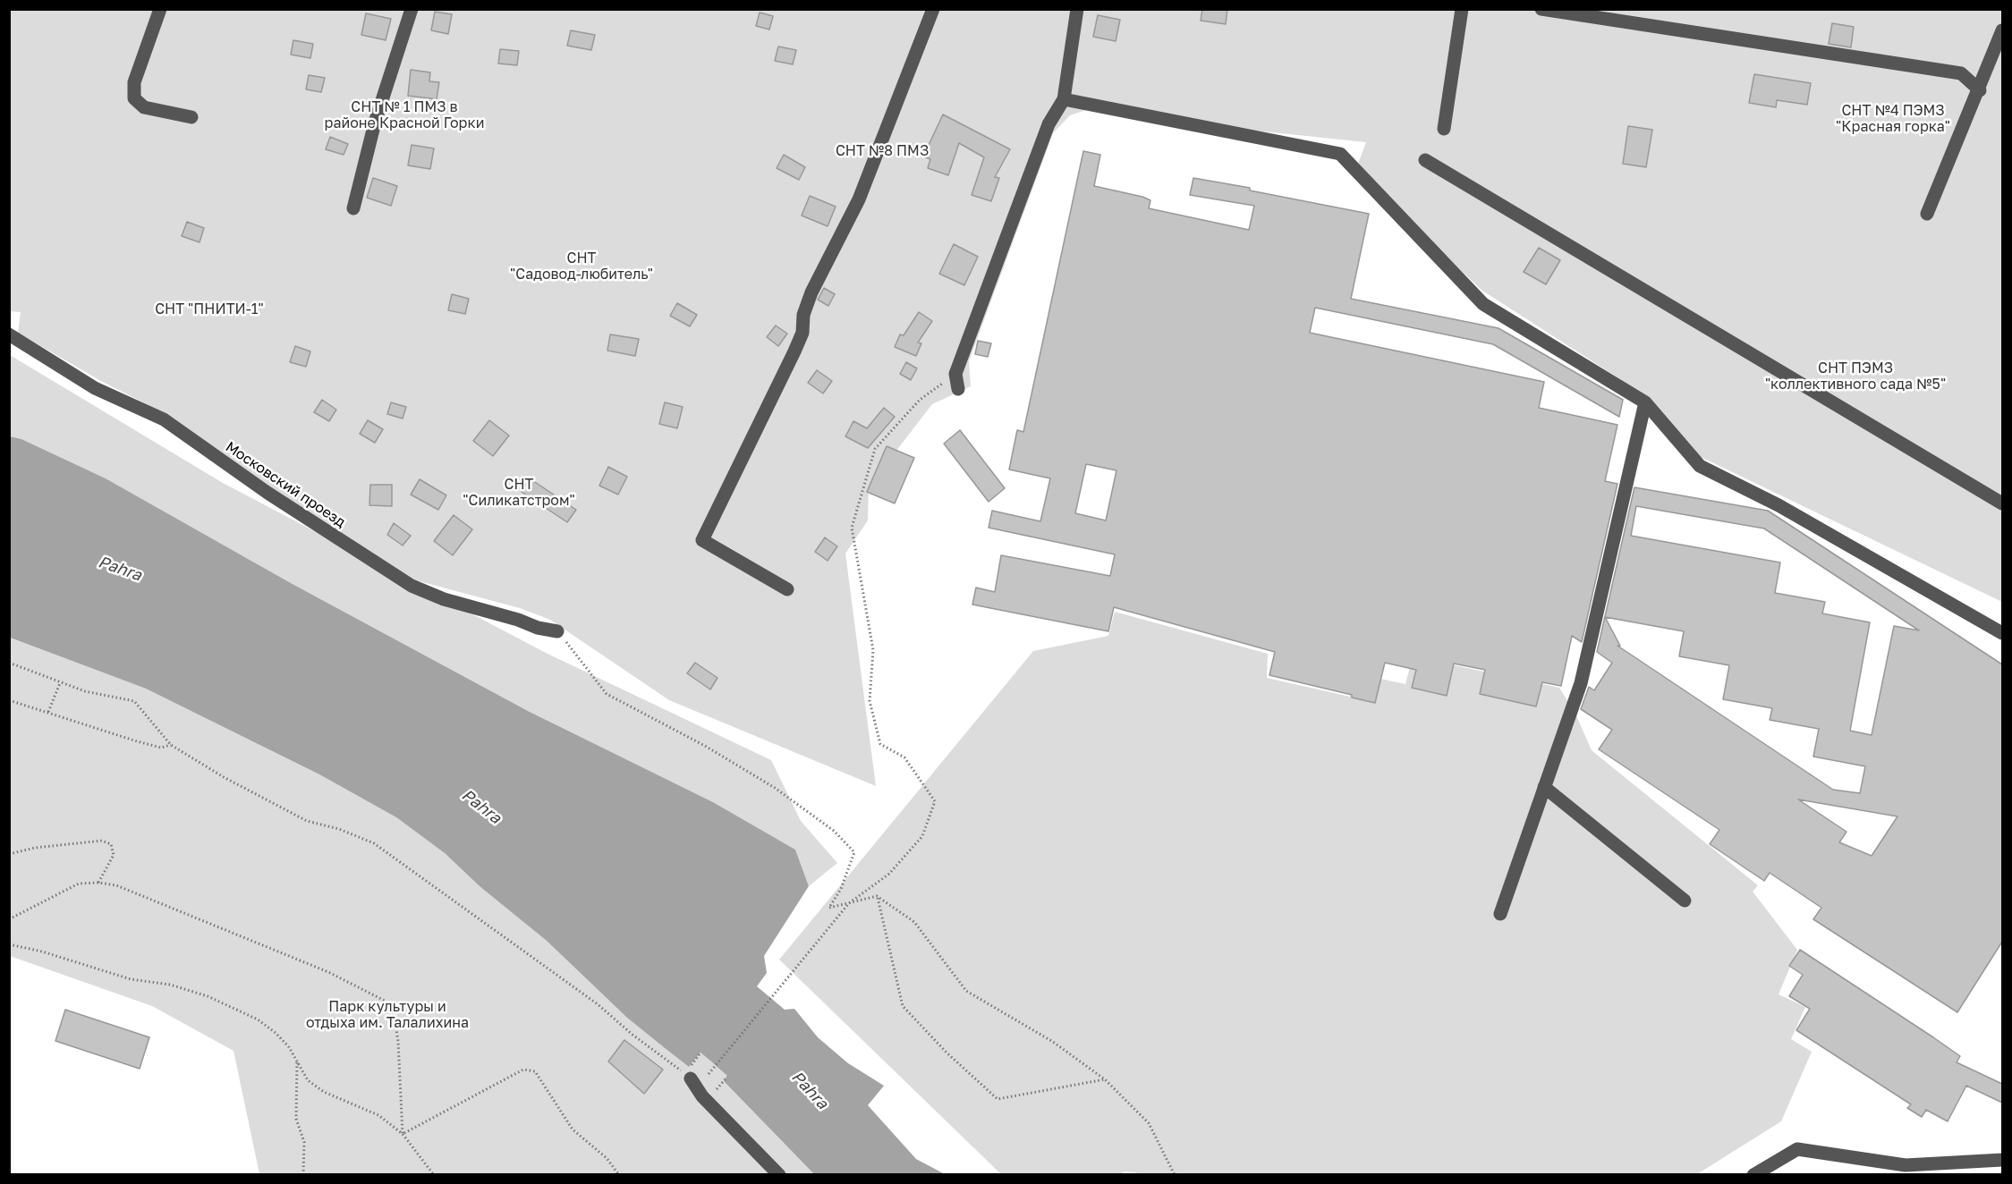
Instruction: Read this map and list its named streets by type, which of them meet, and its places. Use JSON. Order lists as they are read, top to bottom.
{
  "streets": {
    "street": ["Московский проезд"]
  },
  "water": ["Pahra"],
  "parks": [
    "СНТ № 1 ПМЗ в районе Красной Горки",
    "СНТ №4 ПЭМЗ \"Красная горка\"",
    "СНТ №8 ПМЗ",
    "СНТ \"Садовод-любитель\"",
    "СНТ \"ПНИТИ-1\"",
    "СНТ ПЭМЗ \"коллективного сада №5\"",
    "СНТ \"Силикатстром\"",
    "Парк культуры и отдыха им. Талалихина"
  ]
}
